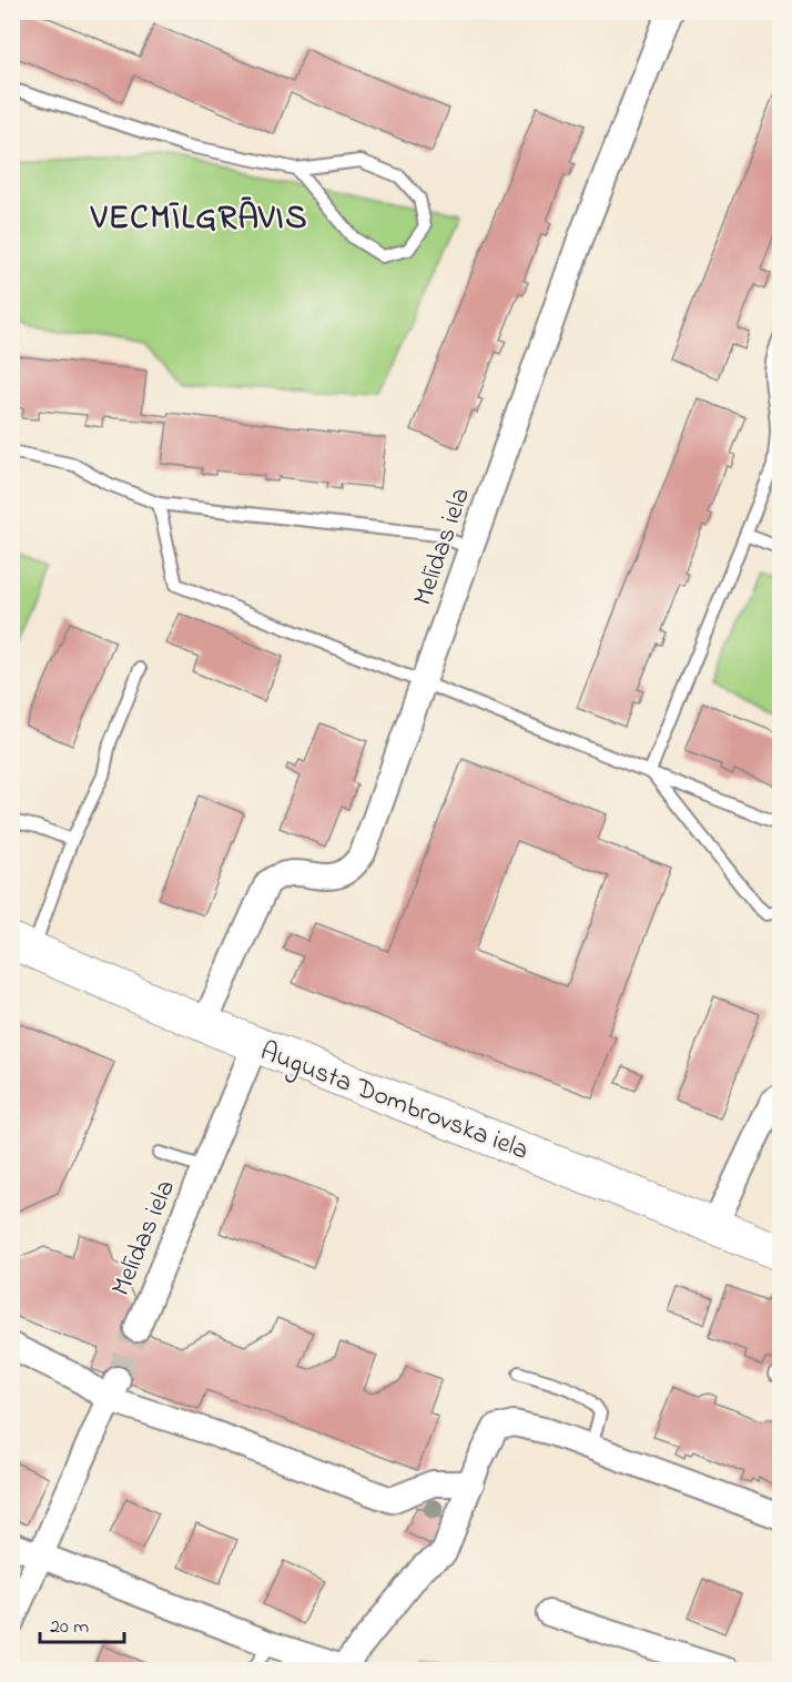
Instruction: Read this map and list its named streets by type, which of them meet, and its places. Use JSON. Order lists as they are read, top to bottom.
{
  "streets": {
    "main road": ["Augusta Dombrovska iela"],
    "street": ["Melīdas iela"]
  },
  "crossings": [
    ["Melīdas iela", "Augusta Dombrovska iela"]
  ],
  "districts": ["VECMĪLGRĀVIS"],
  "scale_bar": "20 m"
}
